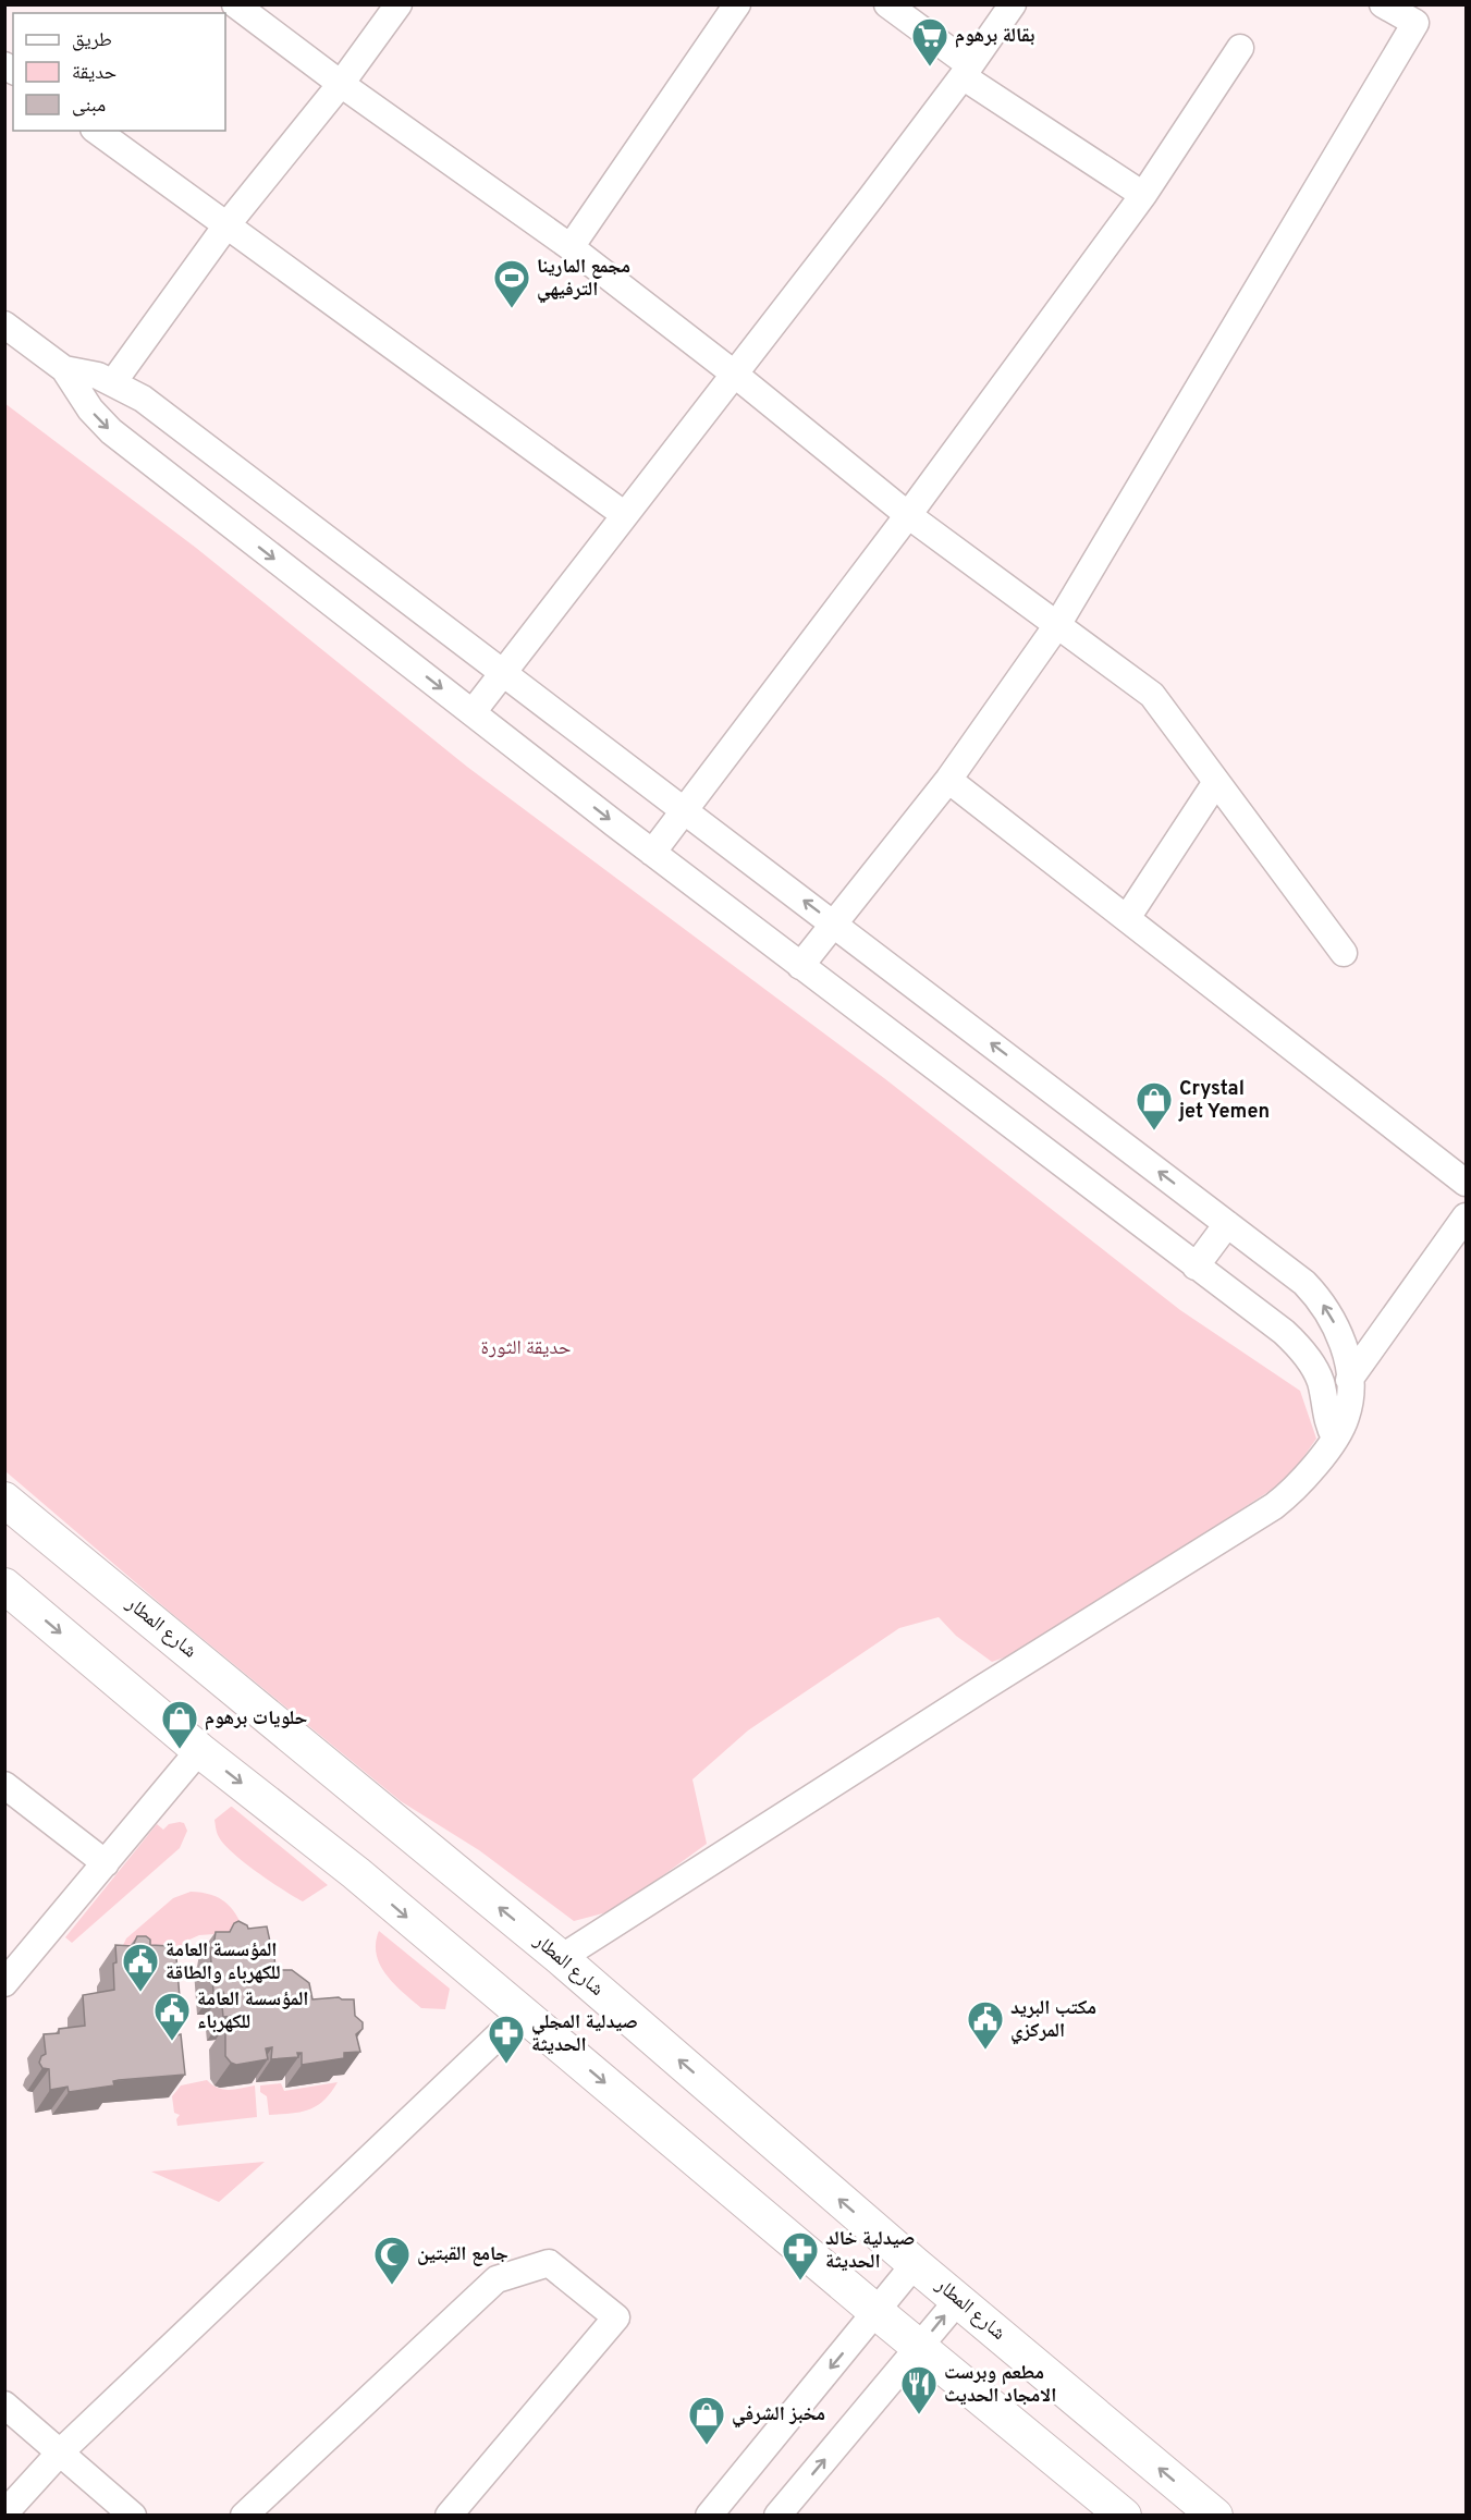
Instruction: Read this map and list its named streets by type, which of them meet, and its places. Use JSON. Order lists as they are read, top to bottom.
{
  "streets": {
    "main road": ["شارع المطار"]
  },
  "parks": ["حديقة الثورة"],
  "places": {
    "supermarket": ["بقالة برهوم"],
    "sports": ["مجمع المارينا الترفيهي"],
    "shop": ["Crystal jet Yemen", "حلويات برهوم", "مخبز الشرفي"],
    "public building": ["المؤسسة العامة للكهرباء والطاقة", "المؤسسة العامة للكهرباء", "مكتب البريد المركزي"],
    "pharmacy": ["صيدلية المجلي الحديثة", "صيدلية خالد الحديثة"],
    "mosque": ["جامع القبتين"],
    "restaurant": ["مطعم وبرست الامجاد الحديث"]
  },
  "legend": ["طريق", "حديقة", "مبنى"]
}
